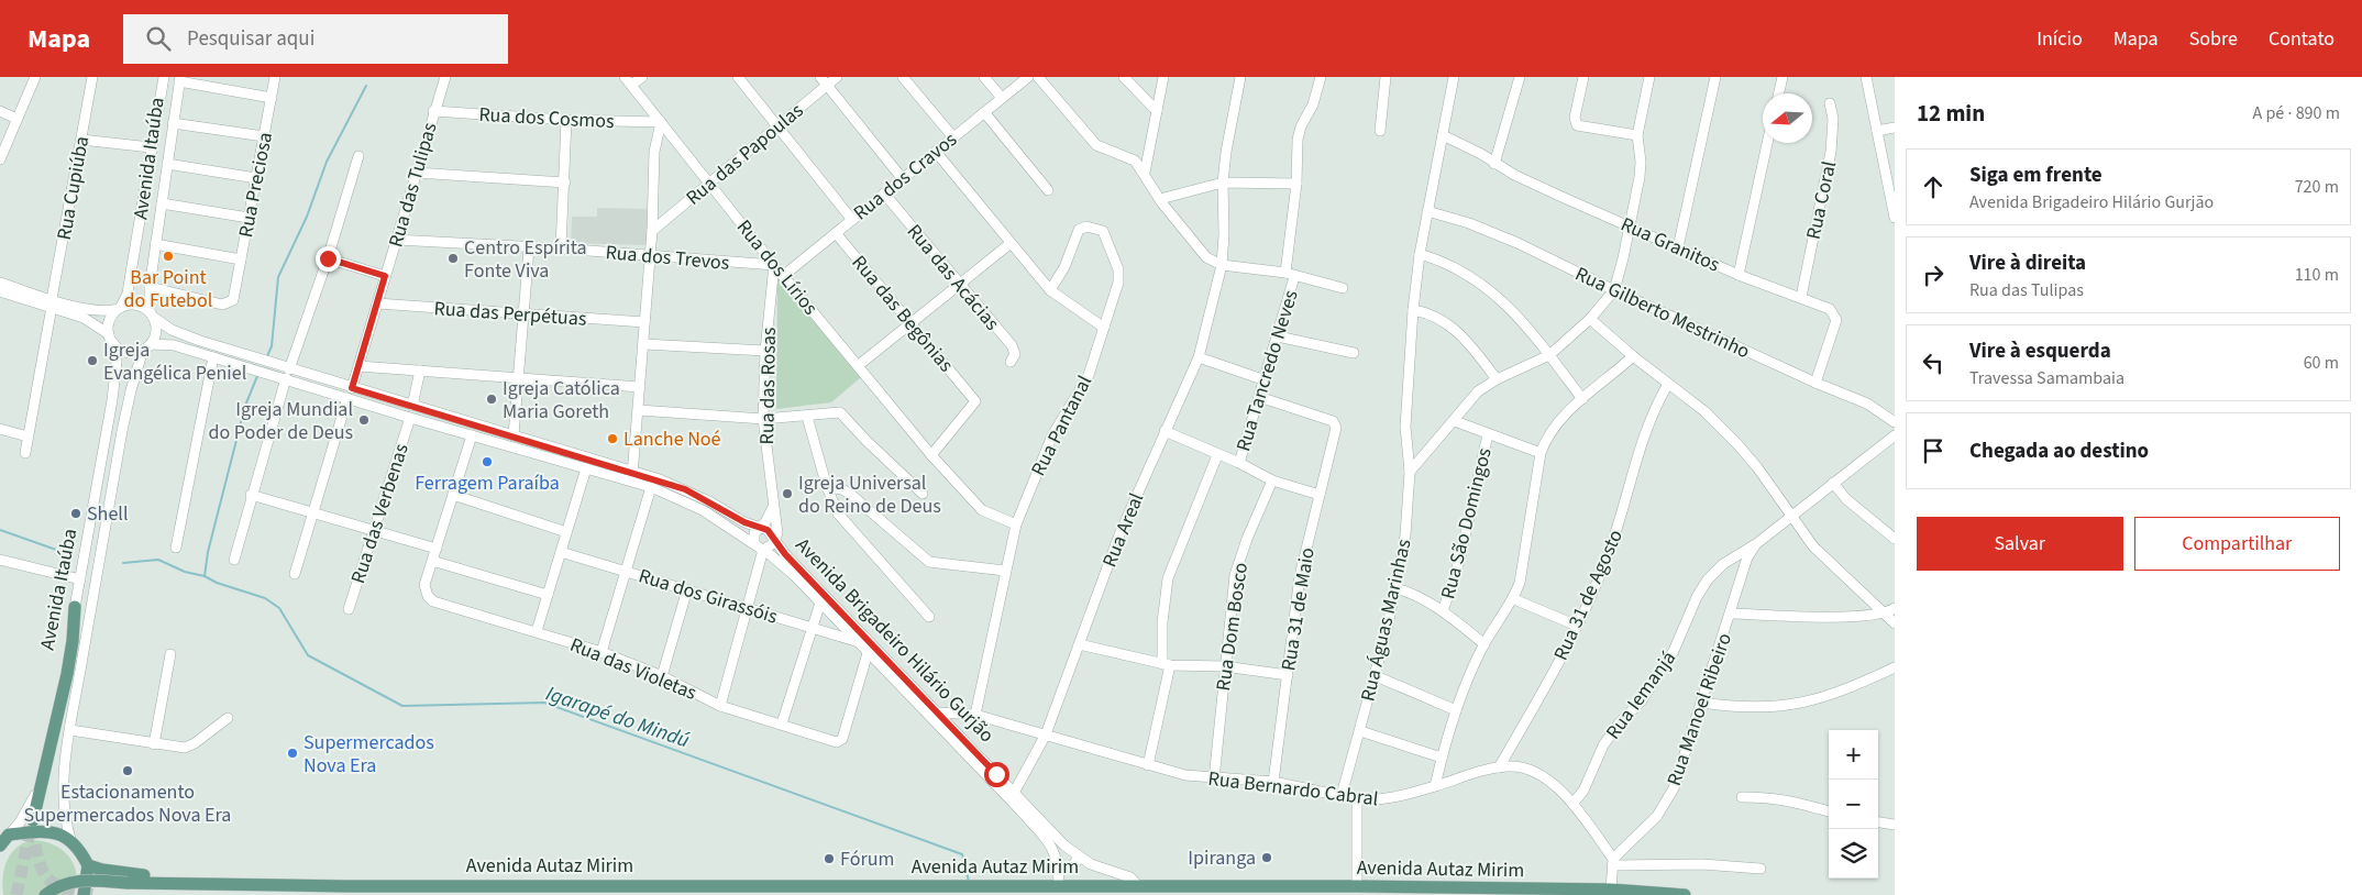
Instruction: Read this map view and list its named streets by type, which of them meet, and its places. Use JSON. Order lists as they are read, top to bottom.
{
  "streets": {
    "main road": ["Avenida Autaz Mirim"],
    "street": [
      "Rua dos Cosmos",
      "Rua das Papoulas",
      "Avenida Itaúba",
      "Rua dos Cravos",
      "Rua Preciosa",
      "Rua das Tulipas",
      "Rua Cupiúba",
      "Rua Coral",
      "Rua Granitos",
      "Rua dos Trevos",
      "Rua dos Lírios",
      "Rua das Acácias",
      "Rua Gilberto Mestrinho",
      "Rua das Perpétuas",
      "Rua das Begônias",
      "Rua Tancredo Neves",
      "Rua das Rosas",
      "Rua Pantanal",
      "Rua das Verbenas",
      "Rua São Domingos",
      "Rua Areal",
      "Rua 31 de Agosto",
      "Rua dos Girassóis",
      "Rua 31 de Maio",
      "Rua Águas Marinhas",
      "Rua Dom Bosco",
      "Avenida Brigadeiro Hilário Gurjão",
      "Rua das Violetas",
      "Rua Iemanjá",
      "Rua Manoel Ribeiro",
      "Rua Bernardo Cabral"
    ]
  },
  "crossings": [
    ["Rua dos Cosmos", "Rua das Tulipas"],
    ["Rua dos Cosmos", "Rua dos Lírios"],
    ["Rua das Papoulas", "Rua dos Lírios"],
    ["Avenida Itaúba", "Rua Preciosa"],
    ["Avenida Itaúba", "Avenida Brigadeiro Hilário Gurjão"],
    ["Rua dos Cravos", "Rua dos Lírios"],
    ["Rua dos Cravos", "Rua das Acácias"],
    ["Rua dos Cravos", "Rua das Begônias"],
    ["Rua das Tulipas", "Rua dos Trevos"],
    ["Rua das Tulipas", "Rua das Perpétuas"],
    ["Rua das Tulipas", "Avenida Brigadeiro Hilário Gurjão"],
    ["Rua Coral", "Rua Granitos"],
    ["Rua Granitos", "Rua Gilberto Mestrinho"],
    ["Rua Granitos", "Rua Águas Marinhas"],
    ["Rua dos Trevos", "Rua dos Lírios"],
    ["Rua dos Trevos", "Rua das Rosas"],
    ["Rua dos Lírios", "Rua das Begônias"],
    ["Rua dos Lírios", "Rua das Rosas"],
    ["Rua dos Lírios", "Rua Pantanal"],
    ["Rua Gilberto Mestrinho", "Rua Águas Marinhas"],
    ["Rua Tancredo Neves", "Rua 31 de Maio"],
    ["Rua das Rosas", "Avenida Brigadeiro Hilário Gurjão"],
    ["Rua Pantanal", "Rua Bernardo Cabral"],
    ["Rua das Verbenas", "Avenida Brigadeiro Hilário Gurjão"],
    ["Rua Areal", "Avenida Brigadeiro Hilário Gurjão"],
    ["Rua Areal", "Rua Bernardo Cabral"],
    ["Rua 31 de Agosto", "Rua Bernardo Cabral"],
    ["Rua dos Girassóis", "Avenida Brigadeiro Hilário Gurjão"],
    ["Rua 31 de Maio", "Rua Bernardo Cabral"],
    ["Rua Águas Marinhas", "Rua Bernardo Cabral"],
    ["Rua Dom Bosco", "Rua Bernardo Cabral"],
    ["Avenida Brigadeiro Hilário Gurjão", "Rua das Violetas"],
    ["Avenida Brigadeiro Hilário Gurjão", "Rua Bernardo Cabral"],
    ["Avenida Brigadeiro Hilário Gurjão", "Avenida Autaz Mirim"],
    ["Rua Iemanjá", "Rua Manoel Ribeiro"],
    ["Rua Iemanjá", "Rua Bernardo Cabral"],
    ["Rua Manoel Ribeiro", "Rua Bernardo Cabral"]
  ],
  "water": ["Igarapé do Mindú"],
  "places": [
    "Bar Point do Futebol",
    "Centro Espírita Fonte Viva",
    "Igreja Evangélica Peniel",
    "Igreja Católica Maria Goreth",
    "Igreja Mundial do Poder de Deus",
    "Lanche Noé",
    "Ferragem Paraíba",
    "Igreja Universal do Reino de Deus",
    "Shell",
    "Supermercados Nova Era",
    "Estacionamento Supermercados Nova Era",
    "Ipiranga",
    "Fórum"
  ],
  "north": "left",
  "page": {
    "header": "Mapa",
    "search": "Pesquisar aqui",
    "nav": [
      "Início",
      "Mapa",
      "Sobre",
      "Contato"
    ],
    "heading": ["12 min", "A pé · 890 m"],
    "list": [
      ["Siga em frente", "Avenida Brigadeiro Hilário Gurjão", "720 m"],
      ["Vire à direita", "Rua das Tulipas", "110 m"],
      ["Vire à esquerda", "Travessa Samambaia", "60 m"],
      "Chegada ao destino"
    ],
    "buttons": ["Salvar", "Compartilhar"],
    "map_buttons": ["+", "−"]
  }
}
